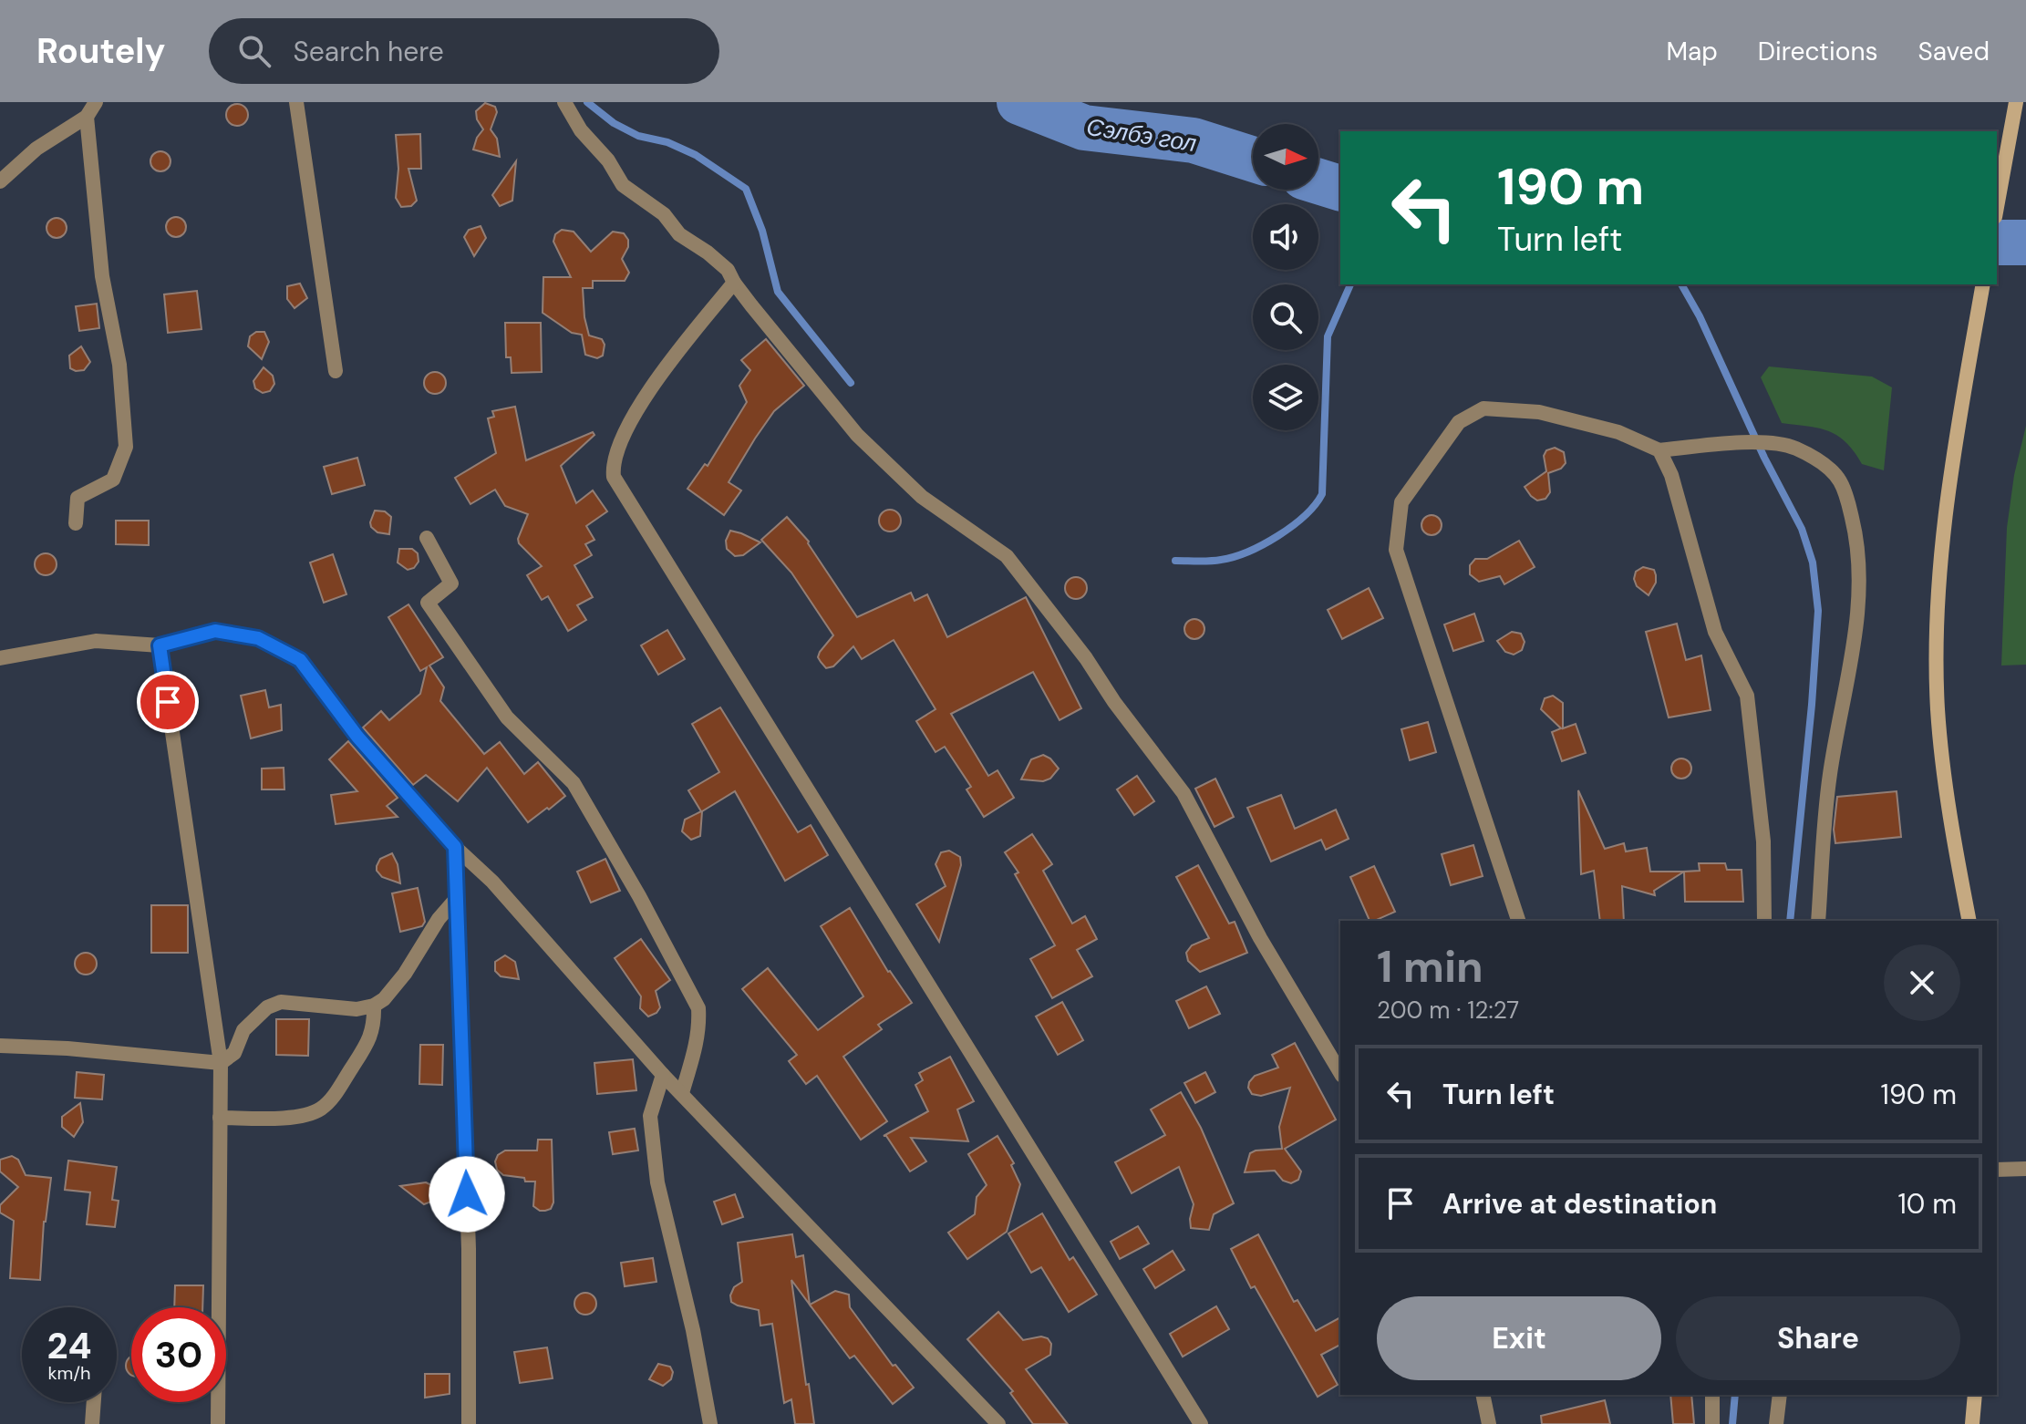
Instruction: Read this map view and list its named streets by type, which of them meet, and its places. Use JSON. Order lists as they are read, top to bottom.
{
  "water": ["Сэлбэ гол"],
  "north": "right",
  "page": {
    "header": "Routely",
    "search": "Search here",
    "nav": ["Map", "Directions", "Saved"],
    "turn": ["190 m", "Turn left"],
    "heading": ["1 min", "200 m · 12:27"],
    "list": [
      {
        "name": "Turn left",
        "value": "190 m"
      },
      {
        "name": "Arrive at destination",
        "value": "10 m"
      }
    ],
    "buttons": ["Exit", "Share"],
    "speed": "24 km/h",
    "limit": "30"
  }
}
